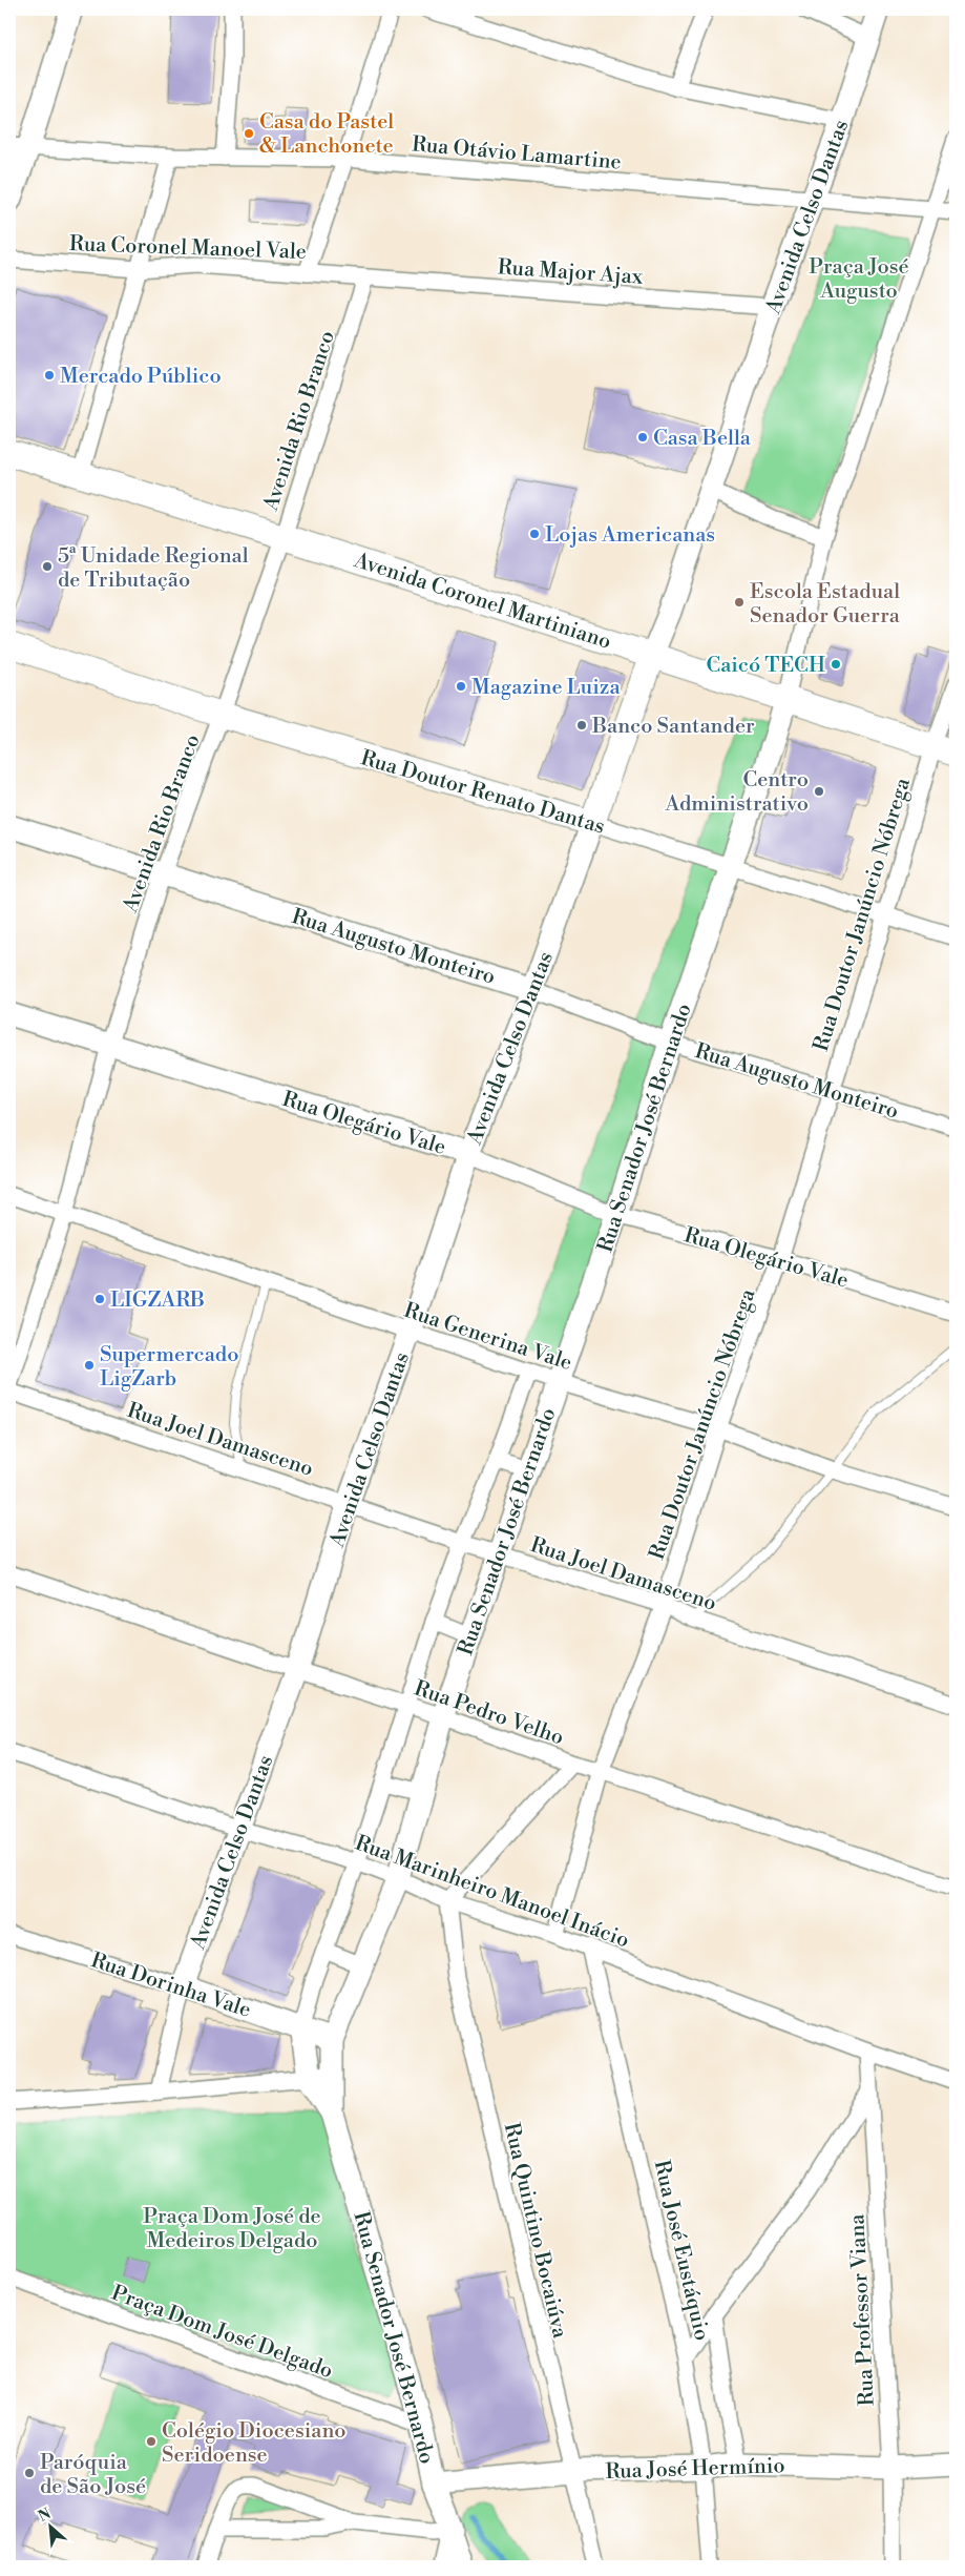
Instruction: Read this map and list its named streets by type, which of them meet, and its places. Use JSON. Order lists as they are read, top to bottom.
{
  "streets": {
    "main road": [
      "Avenida Celso Dantas",
      "Avenida Coronel Martiniano",
      "Rua Doutor Renato Dantas",
      "Rua Augusto Monteiro",
      "Rua Olegário Vale",
      "Rua Senador José Bernardo",
      "Rua Dorinha Vale",
      "Rua José Hermínio"
    ],
    "street": [
      "Rua Otávio Lamartine",
      "Rua Coronel Manoel Vale",
      "Rua Major Ajax",
      "Avenida Rio Branco",
      "Rua Doutor Janúncio Nóbrega",
      "Rua Generina Vale",
      "Rua Joel Damasceno",
      "Rua Pedro Velho",
      "Rua Marinheiro Manoel Inácio",
      "Rua Quintino Bocaiúva",
      "Rua José Eustáquio",
      "Rua Professor Viana",
      "Praça Dom José Delgado"
    ]
  },
  "crossings": [
    ["Rua Otávio Lamartine", "Avenida Celso Dantas"],
    ["Rua Otávio Lamartine", "Rua Senador José Bernardo"],
    ["Avenida Celso Dantas", "Rua Major Ajax"],
    ["Avenida Celso Dantas", "Avenida Coronel Martiniano"],
    ["Avenida Celso Dantas", "Rua Doutor Renato Dantas"],
    ["Avenida Celso Dantas", "Rua Augusto Monteiro"],
    ["Avenida Celso Dantas", "Rua Olegário Vale"],
    ["Avenida Celso Dantas", "Rua Generina Vale"],
    ["Avenida Celso Dantas", "Rua Joel Damasceno"],
    ["Avenida Celso Dantas", "Rua Pedro Velho"],
    ["Avenida Celso Dantas", "Rua Marinheiro Manoel Inácio"],
    ["Avenida Celso Dantas", "Rua Dorinha Vale"],
    ["Rua Coronel Manoel Vale", "Rua Major Ajax"],
    ["Rua Coronel Manoel Vale", "Avenida Rio Branco"],
    ["Rua Major Ajax", "Avenida Rio Branco"],
    ["Avenida Rio Branco", "Avenida Coronel Martiniano"],
    ["Avenida Rio Branco", "Rua Doutor Renato Dantas"],
    ["Avenida Rio Branco", "Rua Augusto Monteiro"],
    ["Avenida Rio Branco", "Rua Olegário Vale"],
    ["Avenida Rio Branco", "Rua Generina Vale"],
    ["Avenida Coronel Martiniano", "Rua Doutor Janúncio Nóbrega"],
    ["Avenida Coronel Martiniano", "Rua Senador José Bernardo"],
    ["Rua Doutor Renato Dantas", "Rua Doutor Janúncio Nóbrega"],
    ["Rua Doutor Renato Dantas", "Rua Senador José Bernardo"],
    ["Rua Doutor Janúncio Nóbrega", "Rua Augusto Monteiro"],
    ["Rua Doutor Janúncio Nóbrega", "Rua Olegário Vale"],
    ["Rua Doutor Janúncio Nóbrega", "Rua Generina Vale"],
    ["Rua Doutor Janúncio Nóbrega", "Rua Joel Damasceno"],
    ["Rua Doutor Janúncio Nóbrega", "Rua Pedro Velho"],
    ["Rua Doutor Janúncio Nóbrega", "Rua Marinheiro Manoel Inácio"],
    ["Rua Augusto Monteiro", "Rua Senador José Bernardo"],
    ["Rua Olegário Vale", "Rua Senador José Bernardo"],
    ["Rua Senador José Bernardo", "Rua Generina Vale"],
    ["Rua Senador José Bernardo", "Rua Joel Damasceno"],
    ["Rua Senador José Bernardo", "Rua Pedro Velho"],
    ["Rua Senador José Bernardo", "Rua Marinheiro Manoel Inácio"],
    ["Rua Senador José Bernardo", "Rua Dorinha Vale"],
    ["Rua Senador José Bernardo", "Praça Dom José Delgado"],
    ["Rua Senador José Bernardo", "Rua José Hermínio"],
    ["Rua Marinheiro Manoel Inácio", "Rua Quintino Bocaiúva"],
    ["Rua Marinheiro Manoel Inácio", "Rua José Eustáquio"],
    ["Rua Marinheiro Manoel Inácio", "Rua Professor Viana"],
    ["Rua Quintino Bocaiúva", "Rua José Hermínio"],
    ["Rua José Eustáquio", "Rua José Hermínio"],
    ["Rua Professor Viana", "Rua José Hermínio"]
  ],
  "parks": ["Praça José Augusto", "Praça Dom José de Medeiros Delgado"],
  "places": [
    "Casa do Pastel & Lanchonete",
    "Mercado Público",
    "Casa Bella",
    "Lojas Americanas",
    "5ª Unidade Regional de Tributação",
    "Escola Estadual Senador Guerra",
    "Caicó TECH",
    "Magazine Luiza",
    "Banco Santander",
    "Centro Administrativo",
    "LIGZARB",
    "Supermercado LigZarb",
    "Colégio Diocesiano Seridoense",
    "Paróquia de São José"
  ],
  "north": "top left"
}
